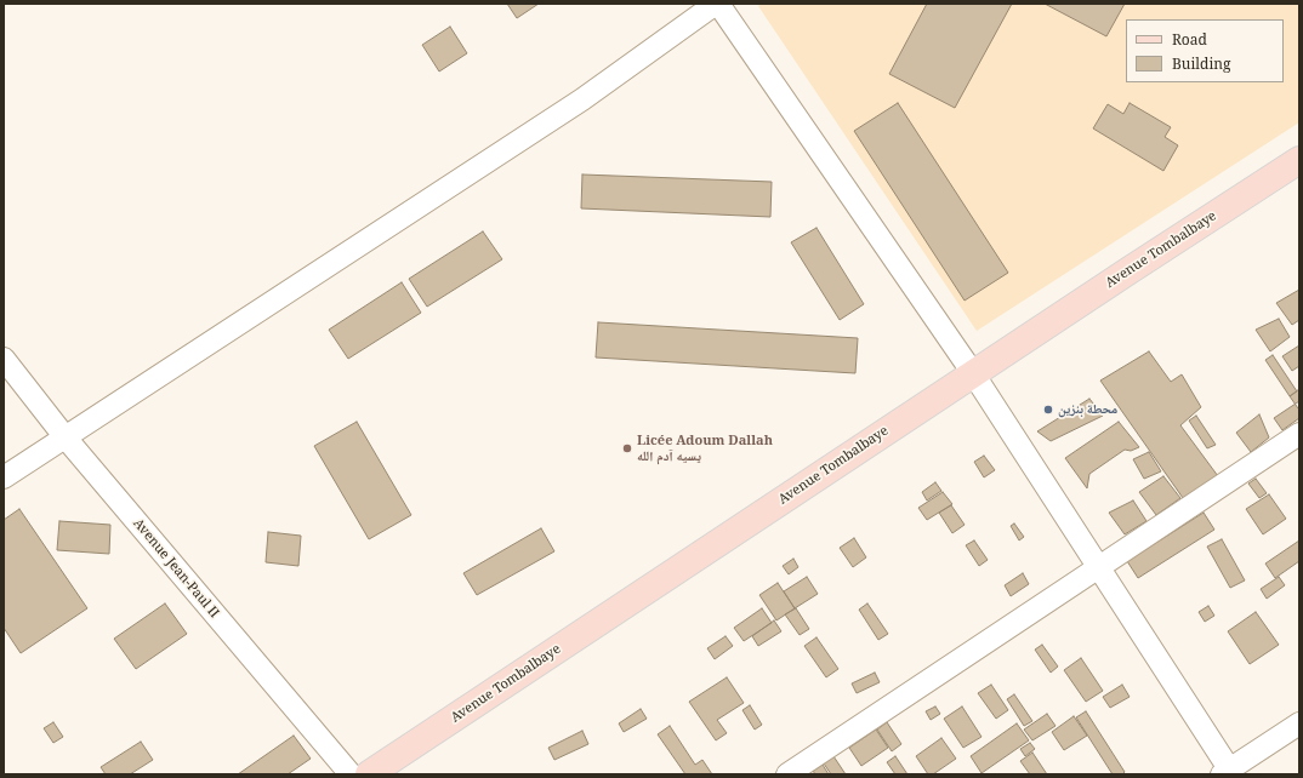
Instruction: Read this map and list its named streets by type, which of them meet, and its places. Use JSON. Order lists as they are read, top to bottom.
{
  "streets": {
    "main road": ["Avenue Tombalbaye"],
    "street": ["Avenue Jean-Paul II"]
  },
  "places": ["محطة بنزين", "Licée Adoum Dallah يسيه آدم الله"],
  "legend": ["Road", "Building"]
}
